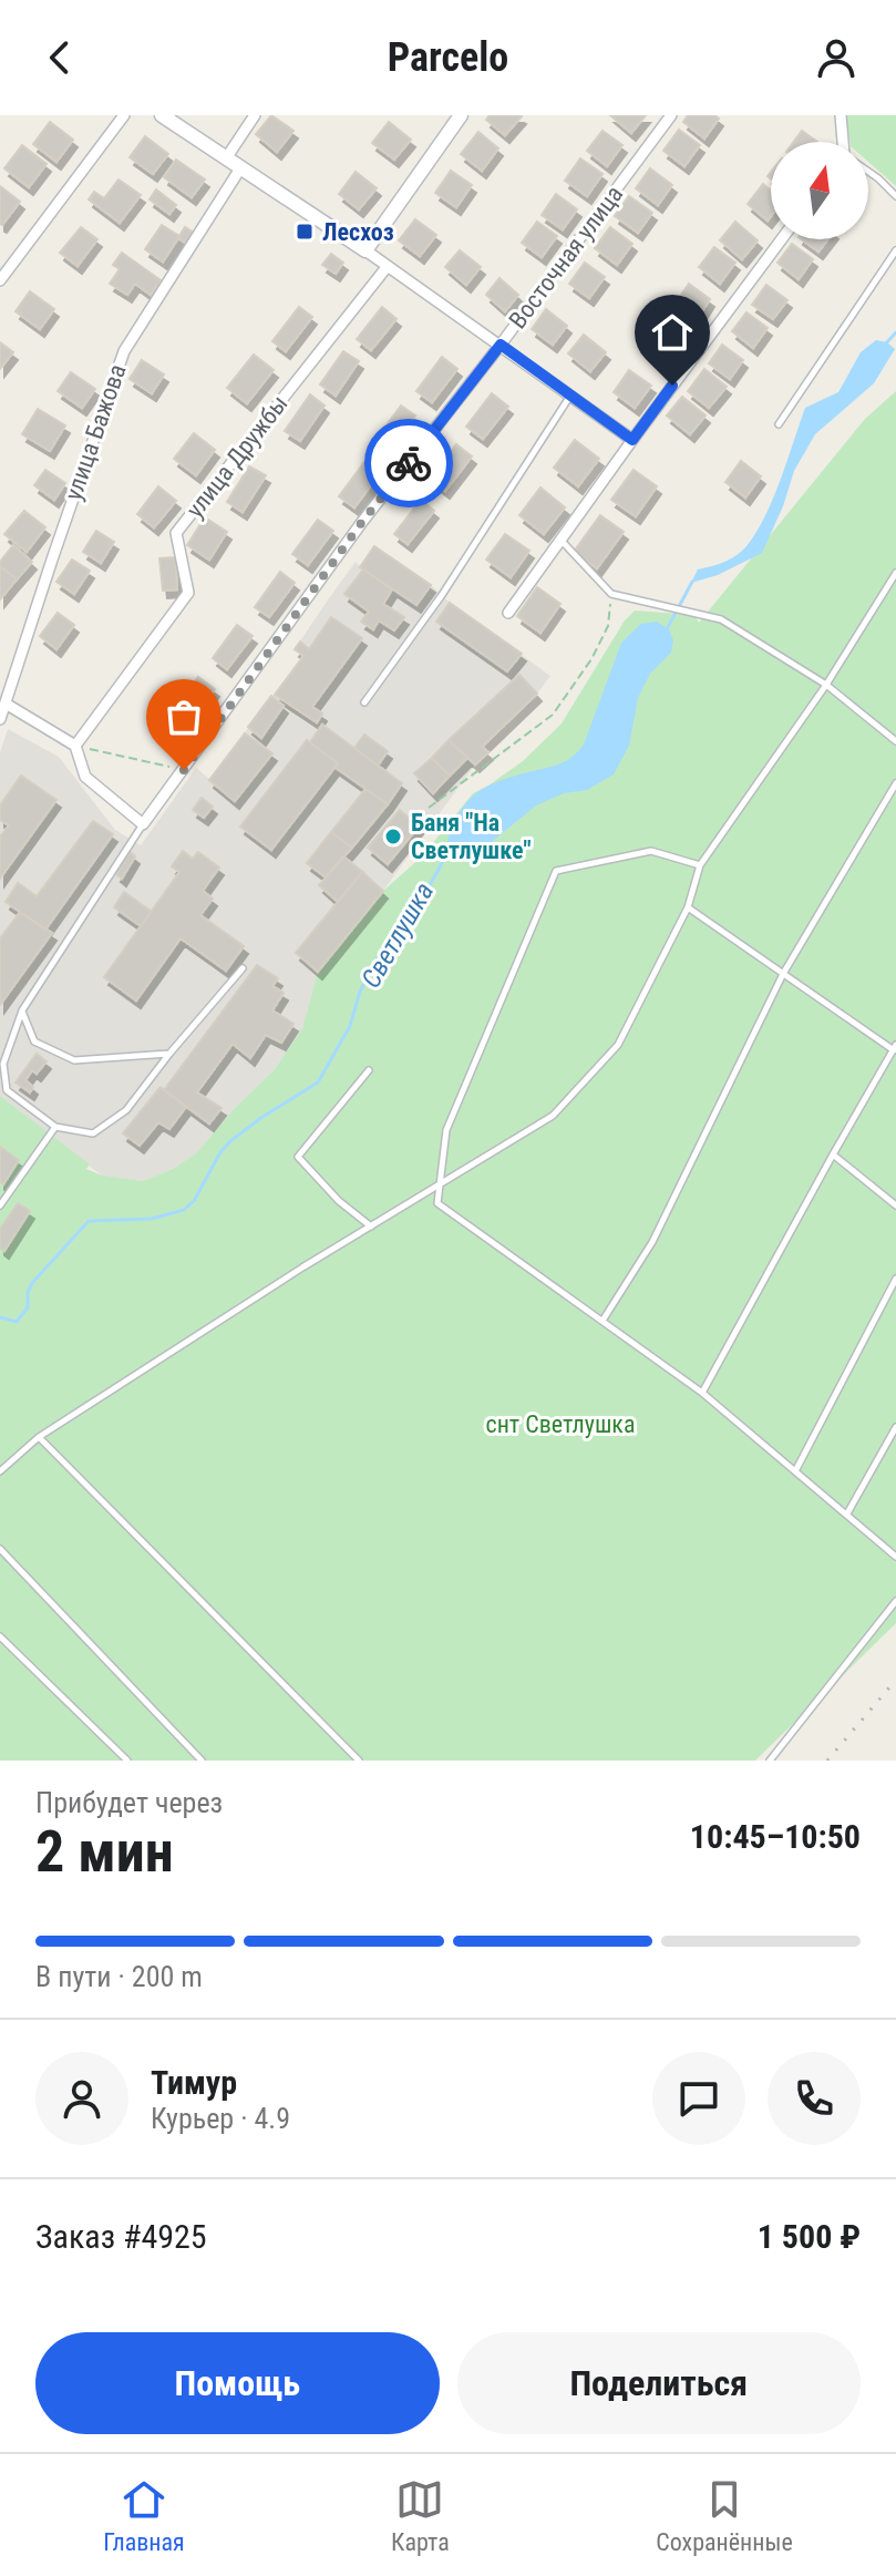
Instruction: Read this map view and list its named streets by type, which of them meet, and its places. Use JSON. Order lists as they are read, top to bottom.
{
  "streets": {
    "street": ["Восточная улица", "улица Бажова", "улица Дружбы"]
  },
  "water": ["Светлушка"],
  "parks": ["снт Светлушка"],
  "places": {
    "transit": ["Лесхоз"],
    "other": ["Баня \"На Светлушке\""]
  },
  "north": "top",
  "page": {
    "header": "Parcelo",
    "heading": ["2 мин", "Прибудет через", "10:45–10:50"],
    "panel": [
      "Тимур",
      "Курьер · 4.9",
      "Заказ #4925",
      "1 500 ₽"
    ],
    "bar": "В пути · 200 m",
    "buttons": ["Помощь", "Поделиться"],
    "tabs": ["Главная", "Карта", "Сохранённые"]
  }
}
